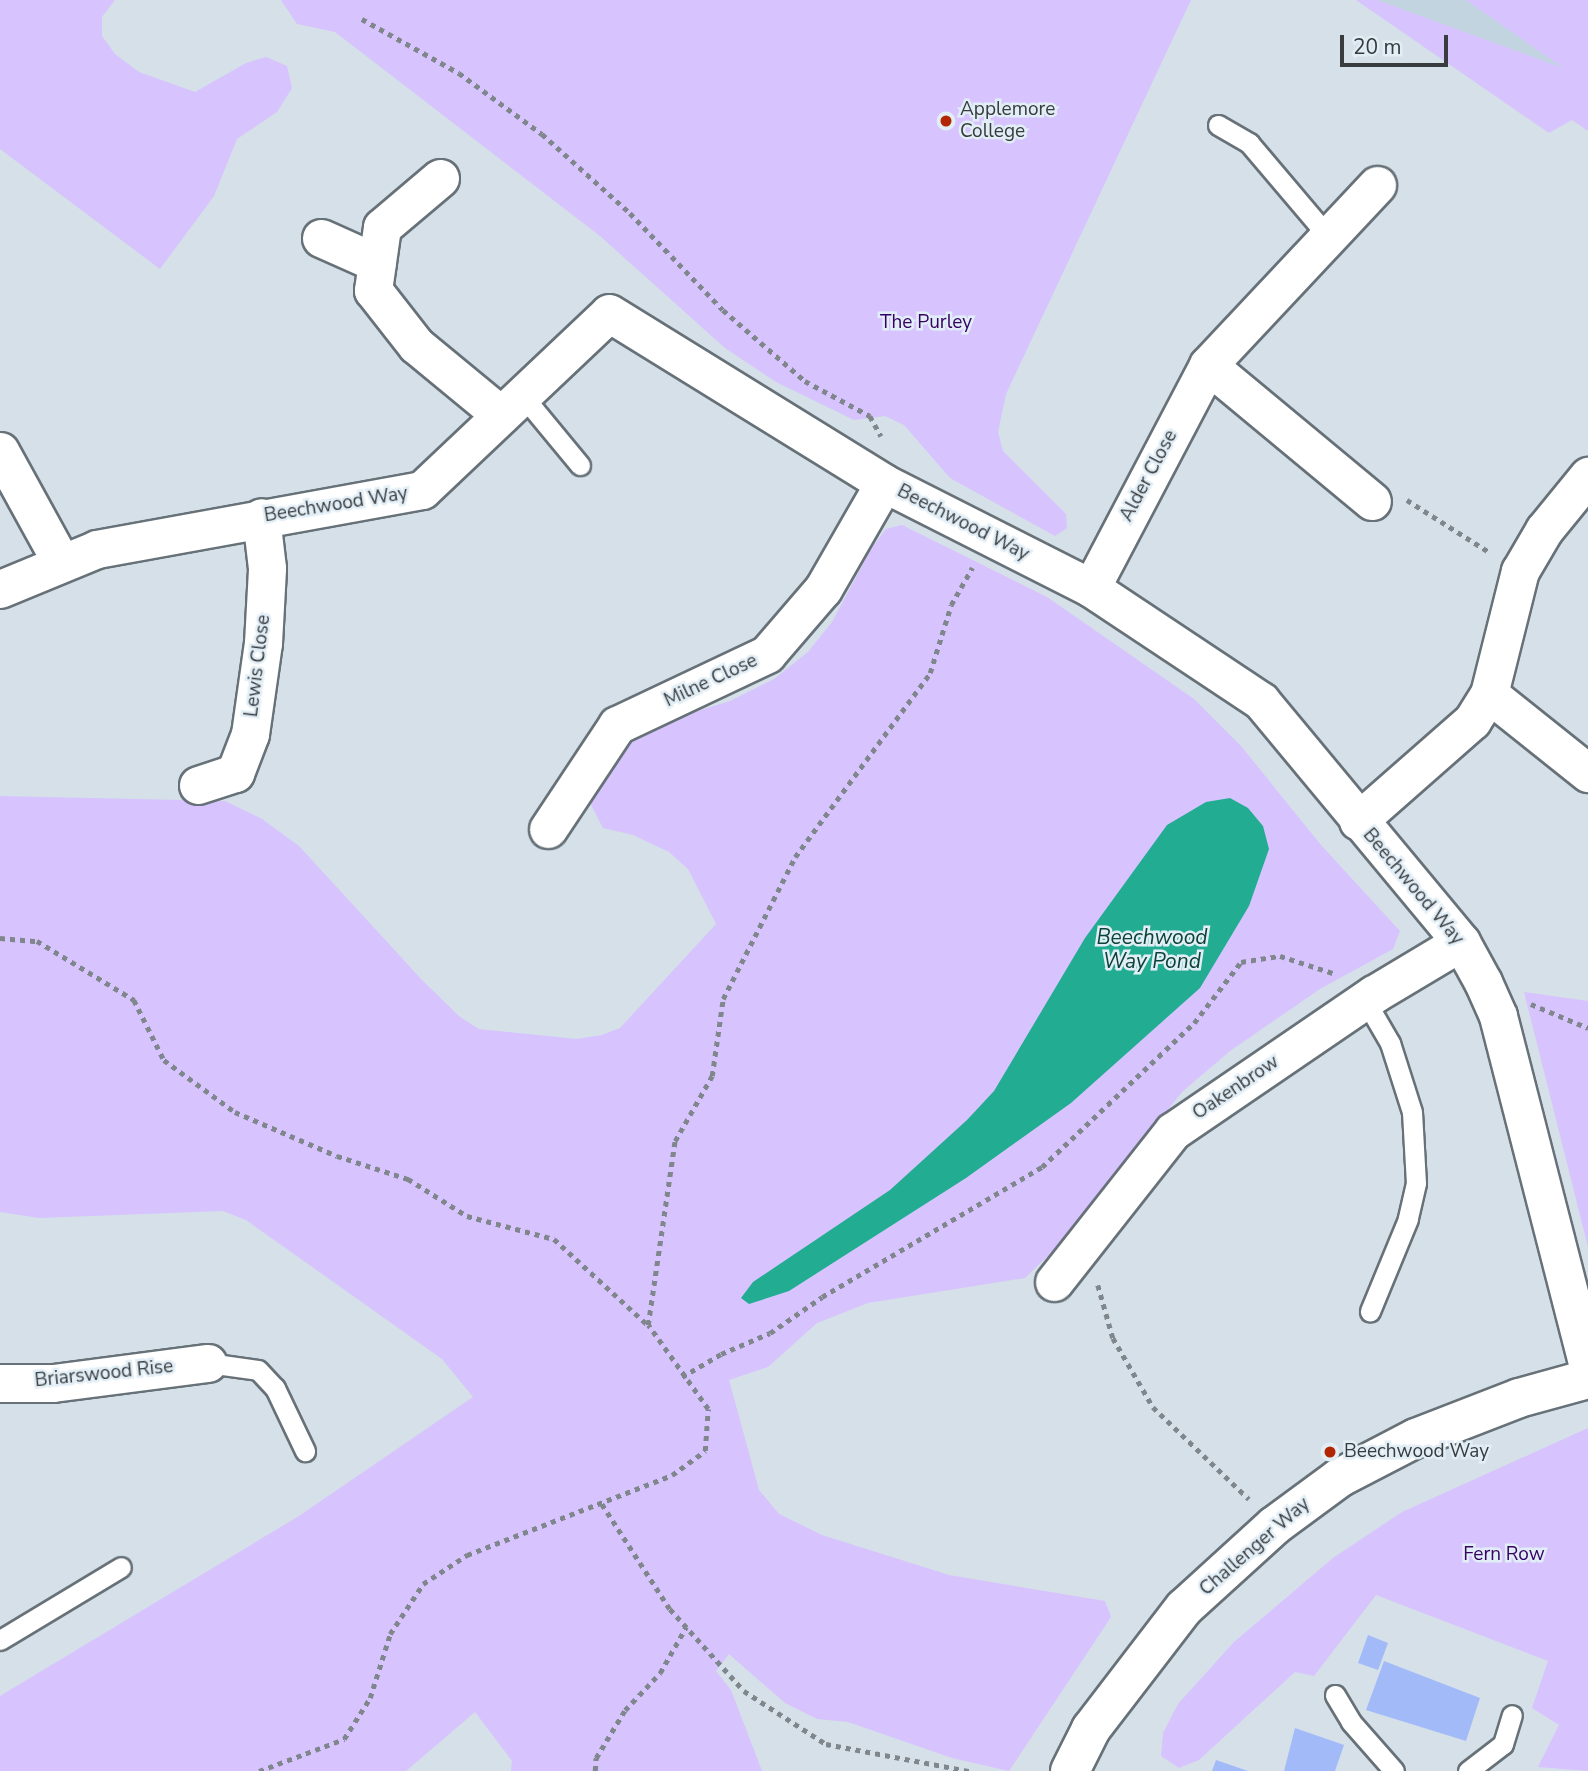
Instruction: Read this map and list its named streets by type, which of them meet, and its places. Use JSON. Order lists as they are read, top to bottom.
{
  "streets": {
    "street": [
      "Alder Close",
      "Beechwood Way",
      "Lewis Close",
      "Milne Close",
      "Oakenbrow",
      "Briarswood Rise",
      "Challenger Way"
    ]
  },
  "crossings": [
    ["Alder Close", "Beechwood Way"],
    ["Beechwood Way", "Lewis Close"],
    ["Beechwood Way", "Milne Close"],
    ["Beechwood Way", "Oakenbrow"]
  ],
  "water": ["Beechwood Way Pond"],
  "parks": ["The Purley", "Fern Row"],
  "places": ["Applemore College", "Beechwood Way"],
  "scale_bar": "20 m"
}
